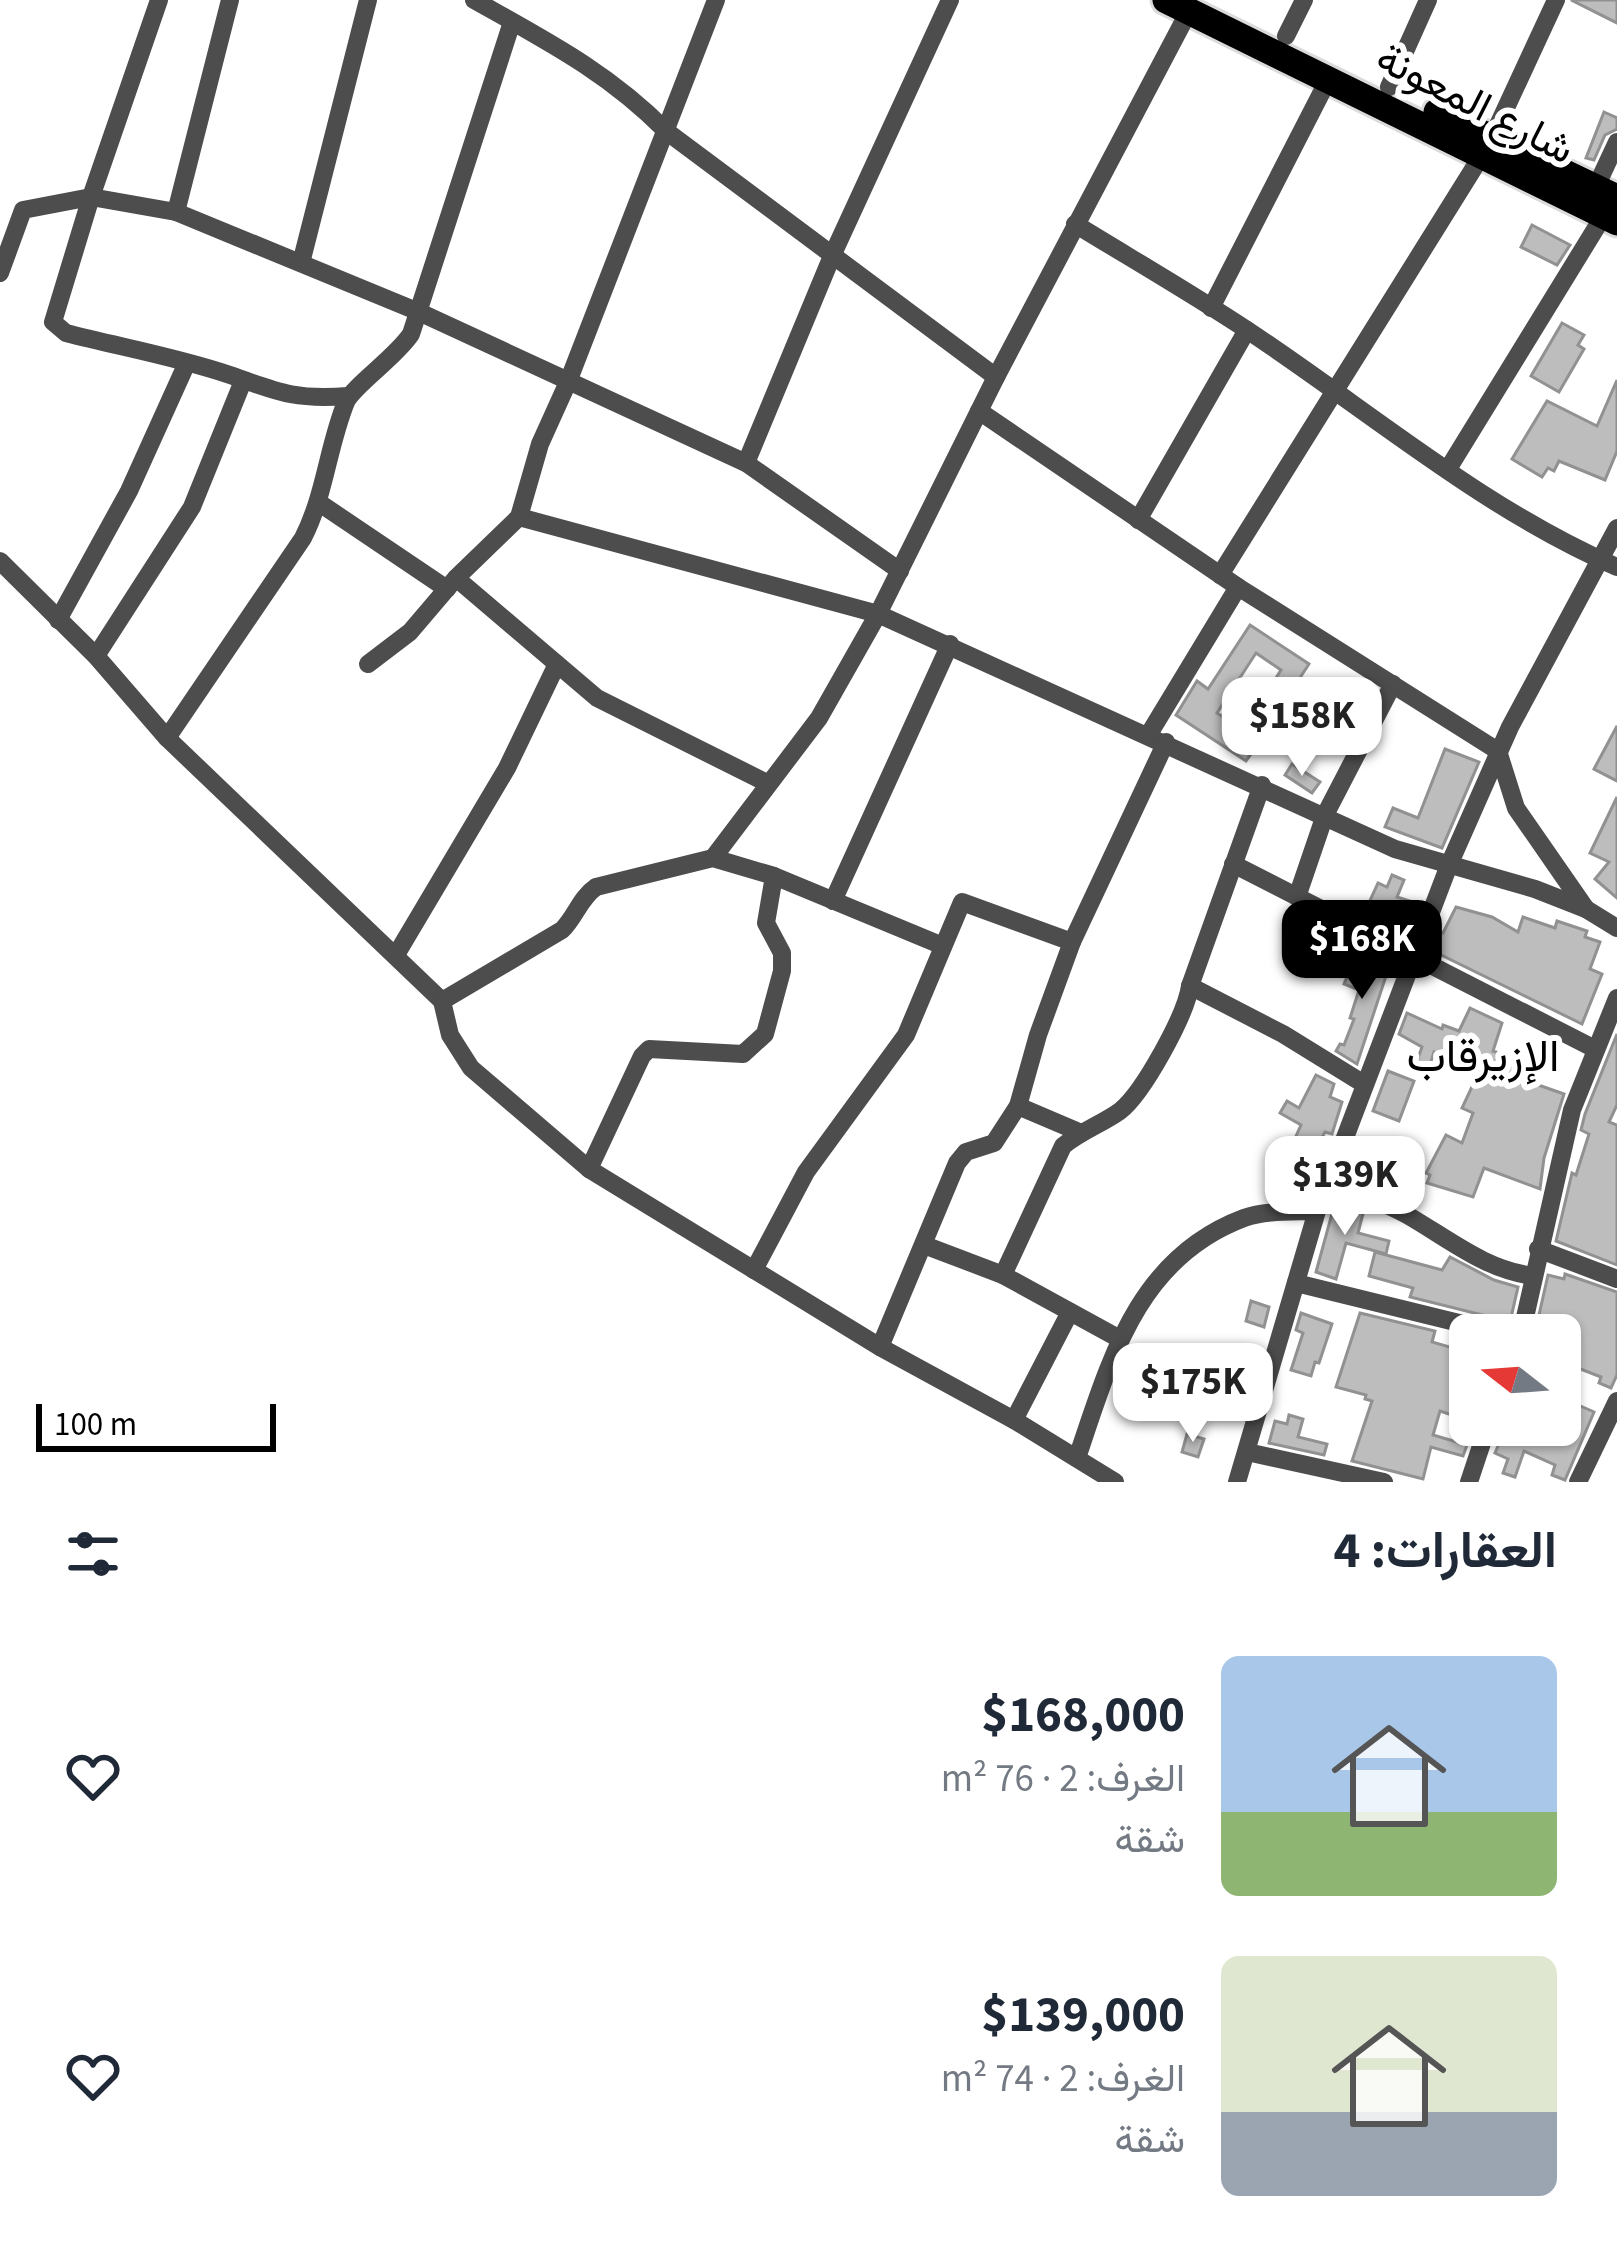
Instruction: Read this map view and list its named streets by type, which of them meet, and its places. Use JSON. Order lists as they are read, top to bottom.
{
  "streets": {
    "highway": ["شارع المعونة"]
  },
  "districts": ["الإزيرقاب"],
  "scale_bar": "100 m",
  "north": "left",
  "page": {
    "price": [
      "$158K",
      "$168K",
      "$139K",
      "$175K"
    ],
    "scale": "100 m",
    "heading": "العقارات: 4",
    "list": [
      {
        "name": "$168,000",
        "note": "الغرف: 2 · 76 m² · شقة"
      },
      {
        "name": "$139,000",
        "note": "الغرف: 2 · 74 m² · شقة"
      }
    ]
  }
}
